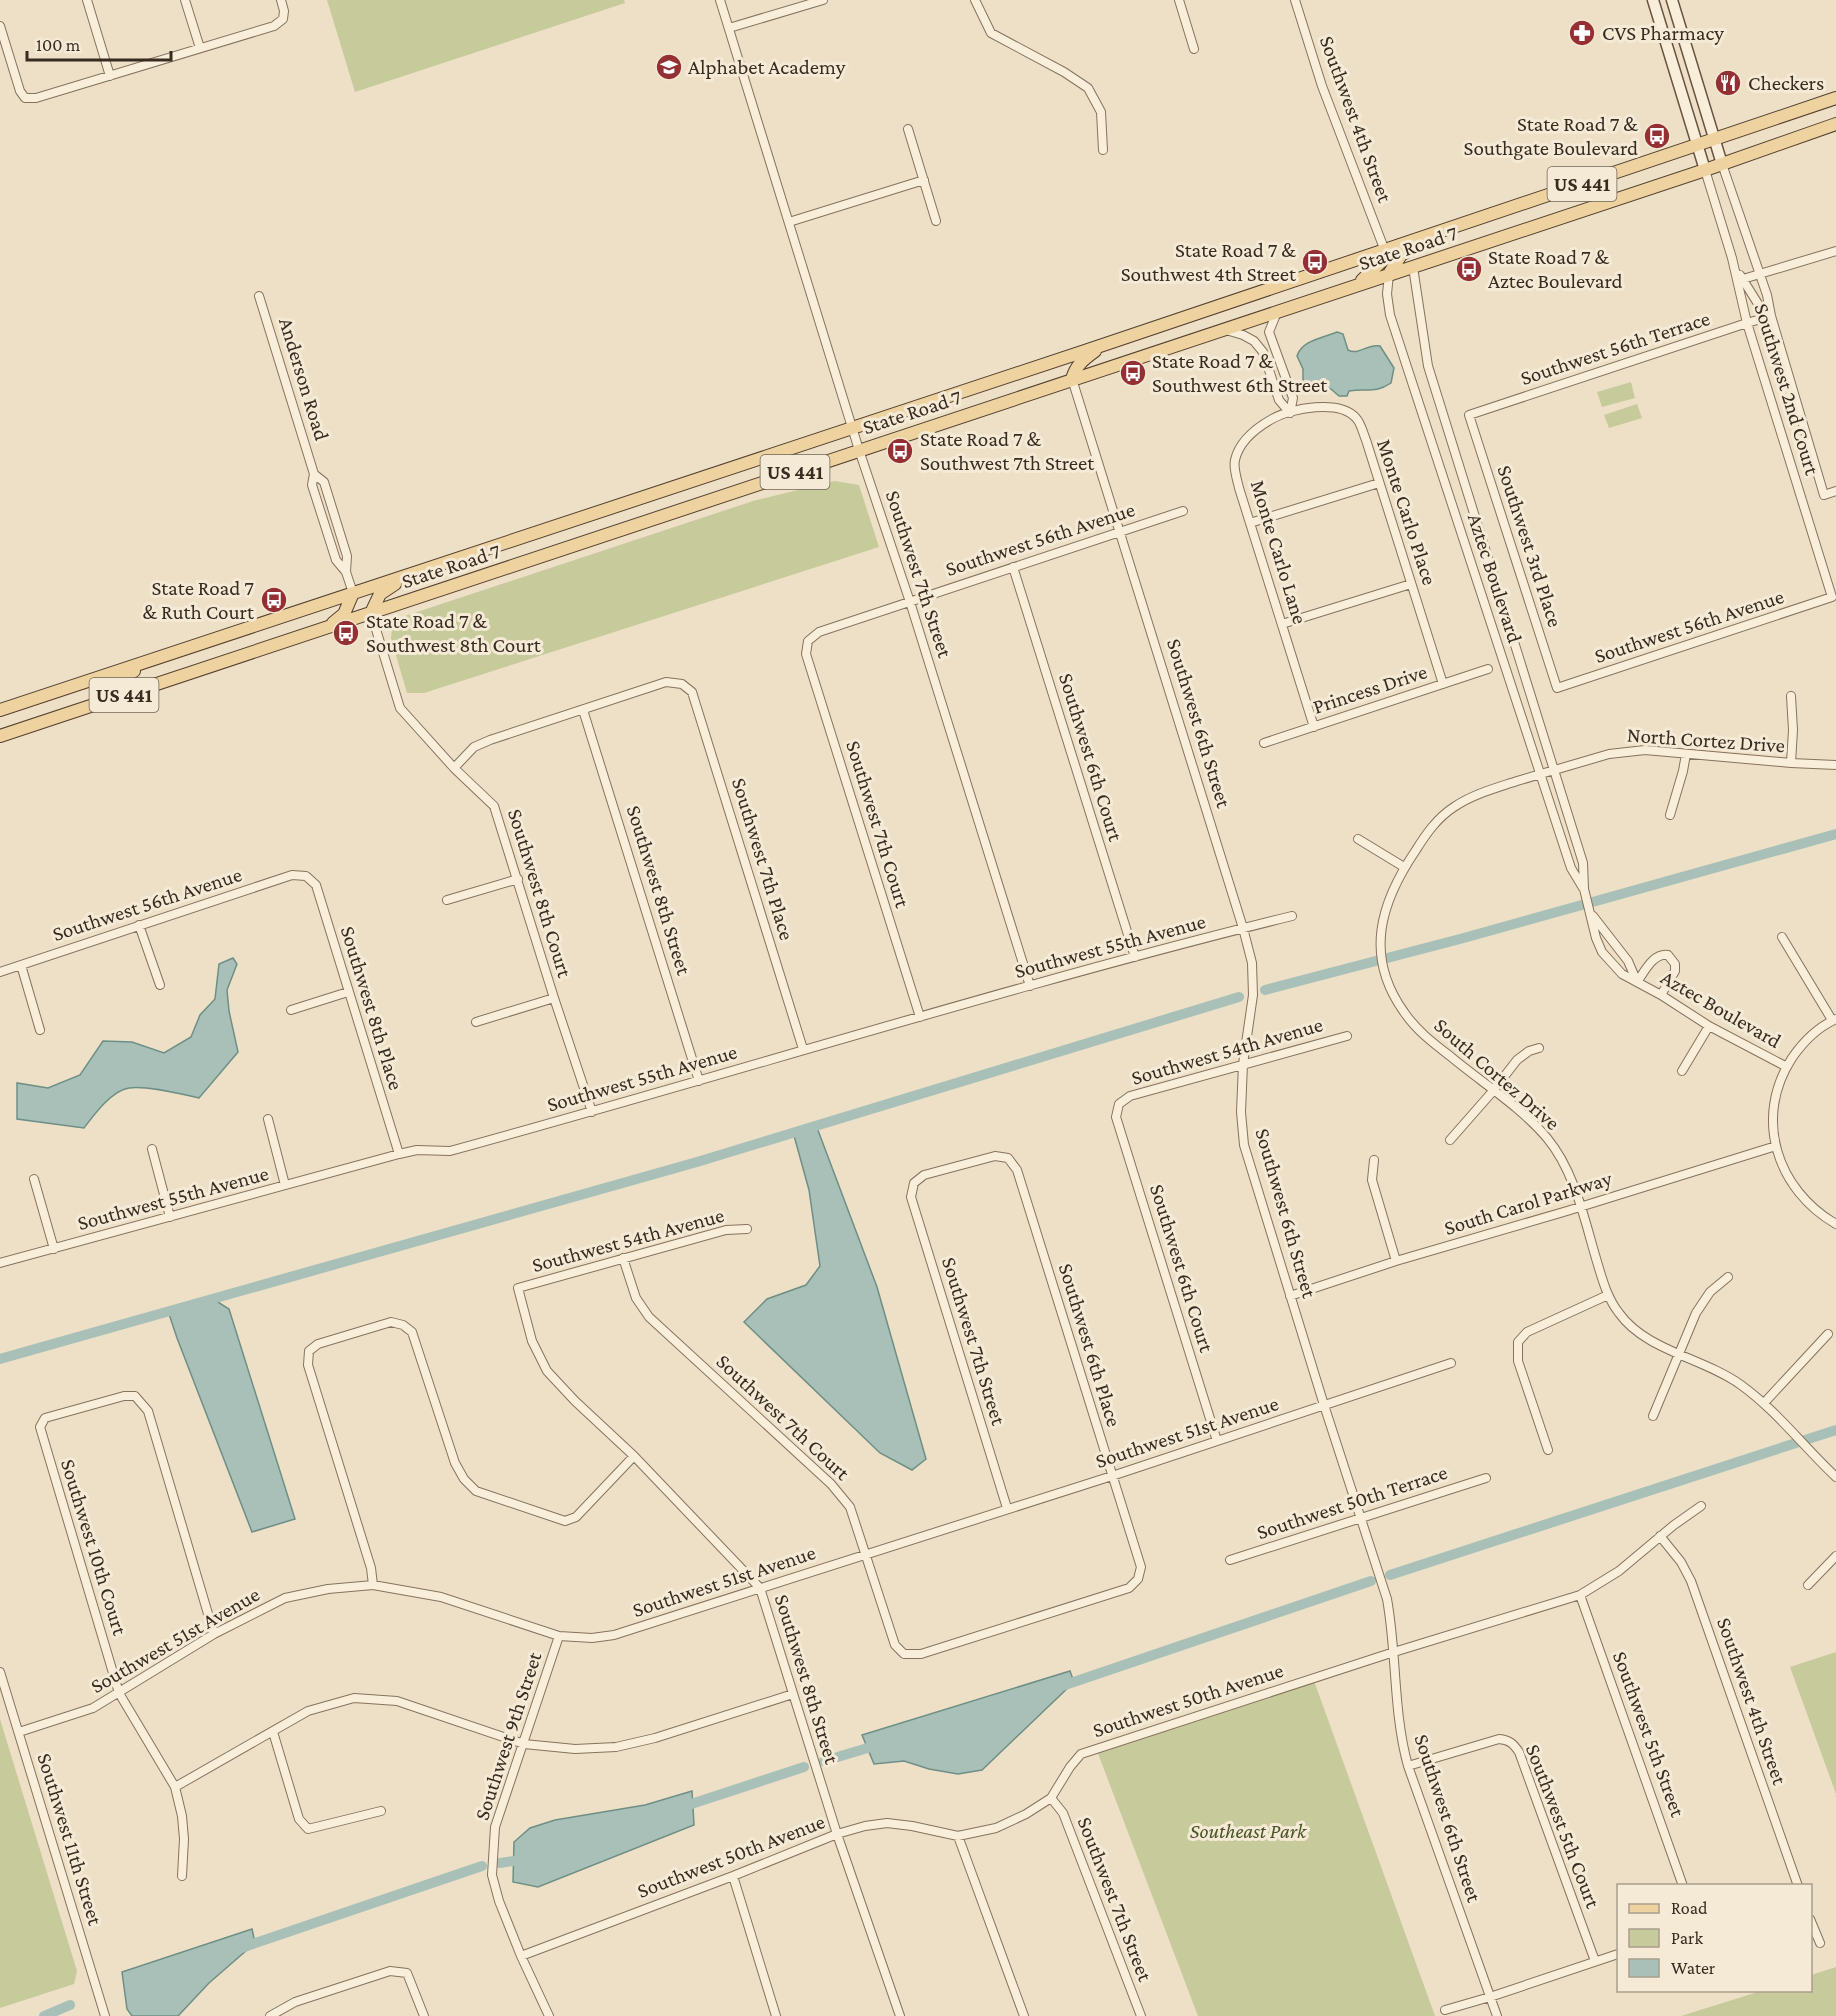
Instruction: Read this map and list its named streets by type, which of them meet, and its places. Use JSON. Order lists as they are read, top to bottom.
{
  "streets": {
    "main road": ["US 441", "State Road 7"],
    "street": [
      "Southwest 4th Street",
      "Southwest 56th Terrace",
      "Anderson Road",
      "Southwest 2nd Court",
      "Monte Carlo Place",
      "Southwest 56th Avenue",
      "Southwest 3rd Place",
      "Monte Carlo Lane",
      "Southwest 7th Street",
      "Aztec Boulevard",
      "Princess Drive",
      "Southwest 6th Street",
      "North Cortez Drive",
      "Southwest 6th Court",
      "Southwest 7th Court",
      "Southwest 7th Place",
      "Southwest 8th Street",
      "Southwest 8th Court",
      "Southwest 55th Avenue",
      "Southwest 8th Place",
      "Southwest 54th Avenue",
      "South Cortez Drive",
      "South Carol Parkway",
      "Southwest 6th Place",
      "Southwest 51st Avenue",
      "Southwest 50th Terrace",
      "Southwest 10th Court",
      "Southwest 50th Avenue",
      "Southwest 5th Street",
      "Southwest 9th Street",
      "Southwest 5th Court",
      "Southwest 11th Street"
    ]
  },
  "crossings": [
    ["Southwest 4th Street", "State Road 7"],
    ["Southwest 4th Street", "Southwest 50th Avenue"],
    ["State Road 7", "Anderson Road"],
    ["State Road 7", "Southwest 2nd Court"],
    ["State Road 7", "Southwest 7th Street"],
    ["State Road 7", "Aztec Boulevard"],
    ["State Road 7", "Southwest 6th Street"],
    ["State Road 7", "Southwest 8th Court"],
    ["Southwest 56th Terrace", "Southwest 2nd Court"],
    ["Southwest 56th Terrace", "Southwest 3rd Place"],
    ["Southwest 2nd Court", "Southwest 56th Avenue"],
    ["Monte Carlo Place", "Monte Carlo Lane"],
    ["Monte Carlo Place", "Princess Drive"],
    ["Southwest 56th Avenue", "Southwest 3rd Place"],
    ["Southwest 56th Avenue", "Southwest 7th Street"],
    ["Southwest 56th Avenue", "Southwest 6th Street"],
    ["Southwest 56th Avenue", "Southwest 6th Court"],
    ["Southwest 56th Avenue", "Southwest 7th Court"],
    ["Southwest 56th Avenue", "Southwest 8th Place"],
    ["Monte Carlo Lane", "Princess Drive"],
    ["Southwest 7th Street", "Southwest 55th Avenue"],
    ["Southwest 7th Street", "Southwest 6th Place"],
    ["Southwest 7th Street", "Southwest 51st Avenue"],
    ["Southwest 7th Street", "Southwest 50th Avenue"],
    ["Aztec Boulevard", "North Cortez Drive"],
    ["Aztec Boulevard", "South Cortez Drive"],
    ["Southwest 6th Street", "Southwest 55th Avenue"],
    ["Southwest 6th Street", "Southwest 54th Avenue"],
    ["Southwest 6th Street", "South Carol Parkway"],
    ["Southwest 6th Street", "Southwest 51st Avenue"],
    ["Southwest 6th Street", "Southwest 50th Terrace"],
    ["Southwest 6th Street", "Southwest 50th Avenue"],
    ["Southwest 6th Street", "Southwest 5th Court"],
    ["North Cortez Drive", "South Cortez Drive"],
    ["Southwest 6th Court", "Southwest 55th Avenue"],
    ["Southwest 6th Court", "Southwest 54th Avenue"],
    ["Southwest 6th Court", "Southwest 51st Avenue"],
    ["Southwest 7th Court", "Southwest 55th Avenue"],
    ["Southwest 7th Court", "Southwest 54th Avenue"],
    ["Southwest 7th Court", "Southwest 6th Place"],
    ["Southwest 7th Court", "Southwest 51st Avenue"],
    ["Southwest 7th Place", "Southwest 8th Street"],
    ["Southwest 7th Place", "Southwest 55th Avenue"],
    ["Southwest 8th Street", "Southwest 55th Avenue"],
    ["Southwest 8th Street", "Southwest 54th Avenue"],
    ["Southwest 8th Street", "Southwest 51st Avenue"],
    ["Southwest 8th Street", "Southwest 50th Avenue"],
    ["Southwest 8th Court", "Southwest 55th Avenue"],
    ["Southwest 55th Avenue", "Southwest 8th Place"],
    ["South Cortez Drive", "South Carol Parkway"],
    ["Southwest 6th Place", "Southwest 51st Avenue"],
    ["Southwest 51st Avenue", "Southwest 10th Court"],
    ["Southwest 51st Avenue", "Southwest 9th Street"],
    ["Southwest 51st Avenue", "Southwest 11th Street"],
    ["Southwest 50th Avenue", "Southwest 5th Street"],
    ["Southwest 50th Avenue", "Southwest 9th Street"]
  ],
  "parks": ["Southeast Park"],
  "places": {
    "pharmacy": ["CVS Pharmacy"],
    "school or university": ["Alphabet Academy"],
    "restaurant": ["Checkers"],
    "bus stop": [
      "State Road 7 & Southgate Boulevard",
      "State Road 7 & Southwest 4th Street",
      "State Road 7 & Aztec Boulevard",
      "State Road 7 & Southwest 6th Street",
      "State Road 7 & Southwest 7th Street",
      "State Road 7 & Ruth Court",
      "State Road 7 & Southwest 8th Court"
    ]
  },
  "legend": ["Road", "Park", "Water"],
  "scale_bar": "100 m"
}
